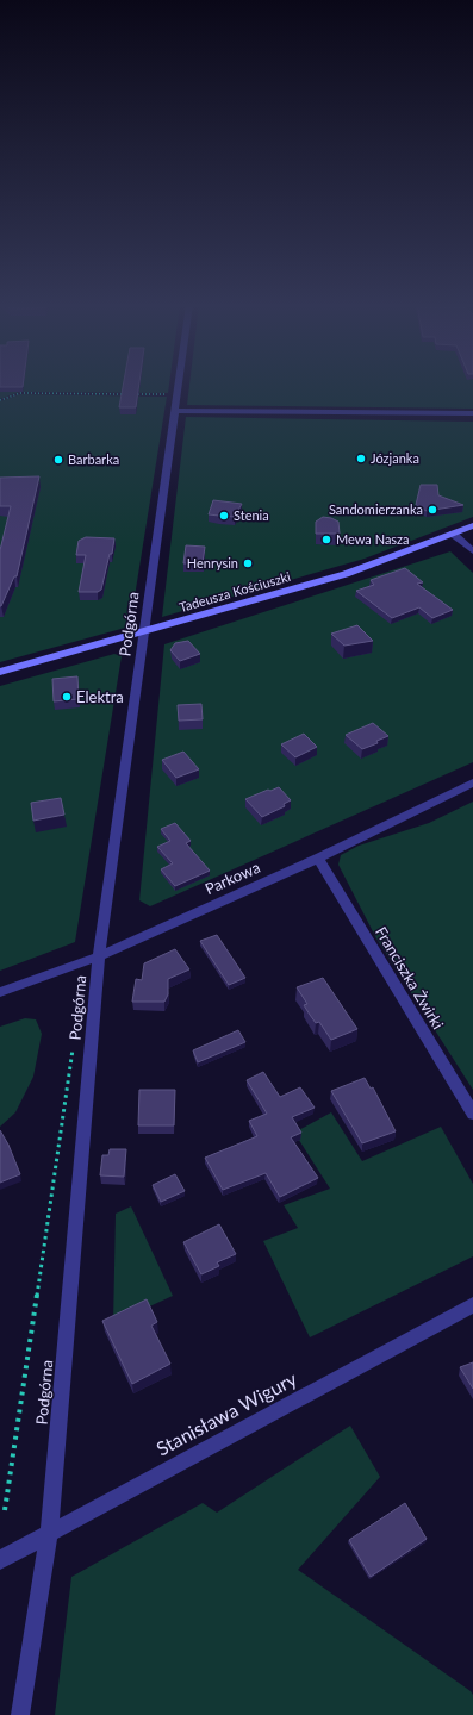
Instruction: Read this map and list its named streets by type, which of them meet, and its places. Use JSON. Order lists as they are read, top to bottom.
{
  "streets": {
    "street": [
      "Tadeusza Kościuszki",
      "Podgórna",
      "Parkowa",
      "Franciszka Żwirki",
      "Stanisława Wigury"
    ]
  },
  "crossings": [
    ["Tadeusza Kościuszki", "Podgórna"],
    ["Podgórna", "Parkowa"],
    ["Podgórna", "Stanisława Wigury"],
    ["Parkowa", "Franciszka Żwirki"]
  ],
  "places": [
    "Józjanka",
    "Barbarka",
    "Sandomierzanka",
    "Stenia",
    "Mewa Nasza",
    "Henrysin",
    "Elektra"
  ]
}
